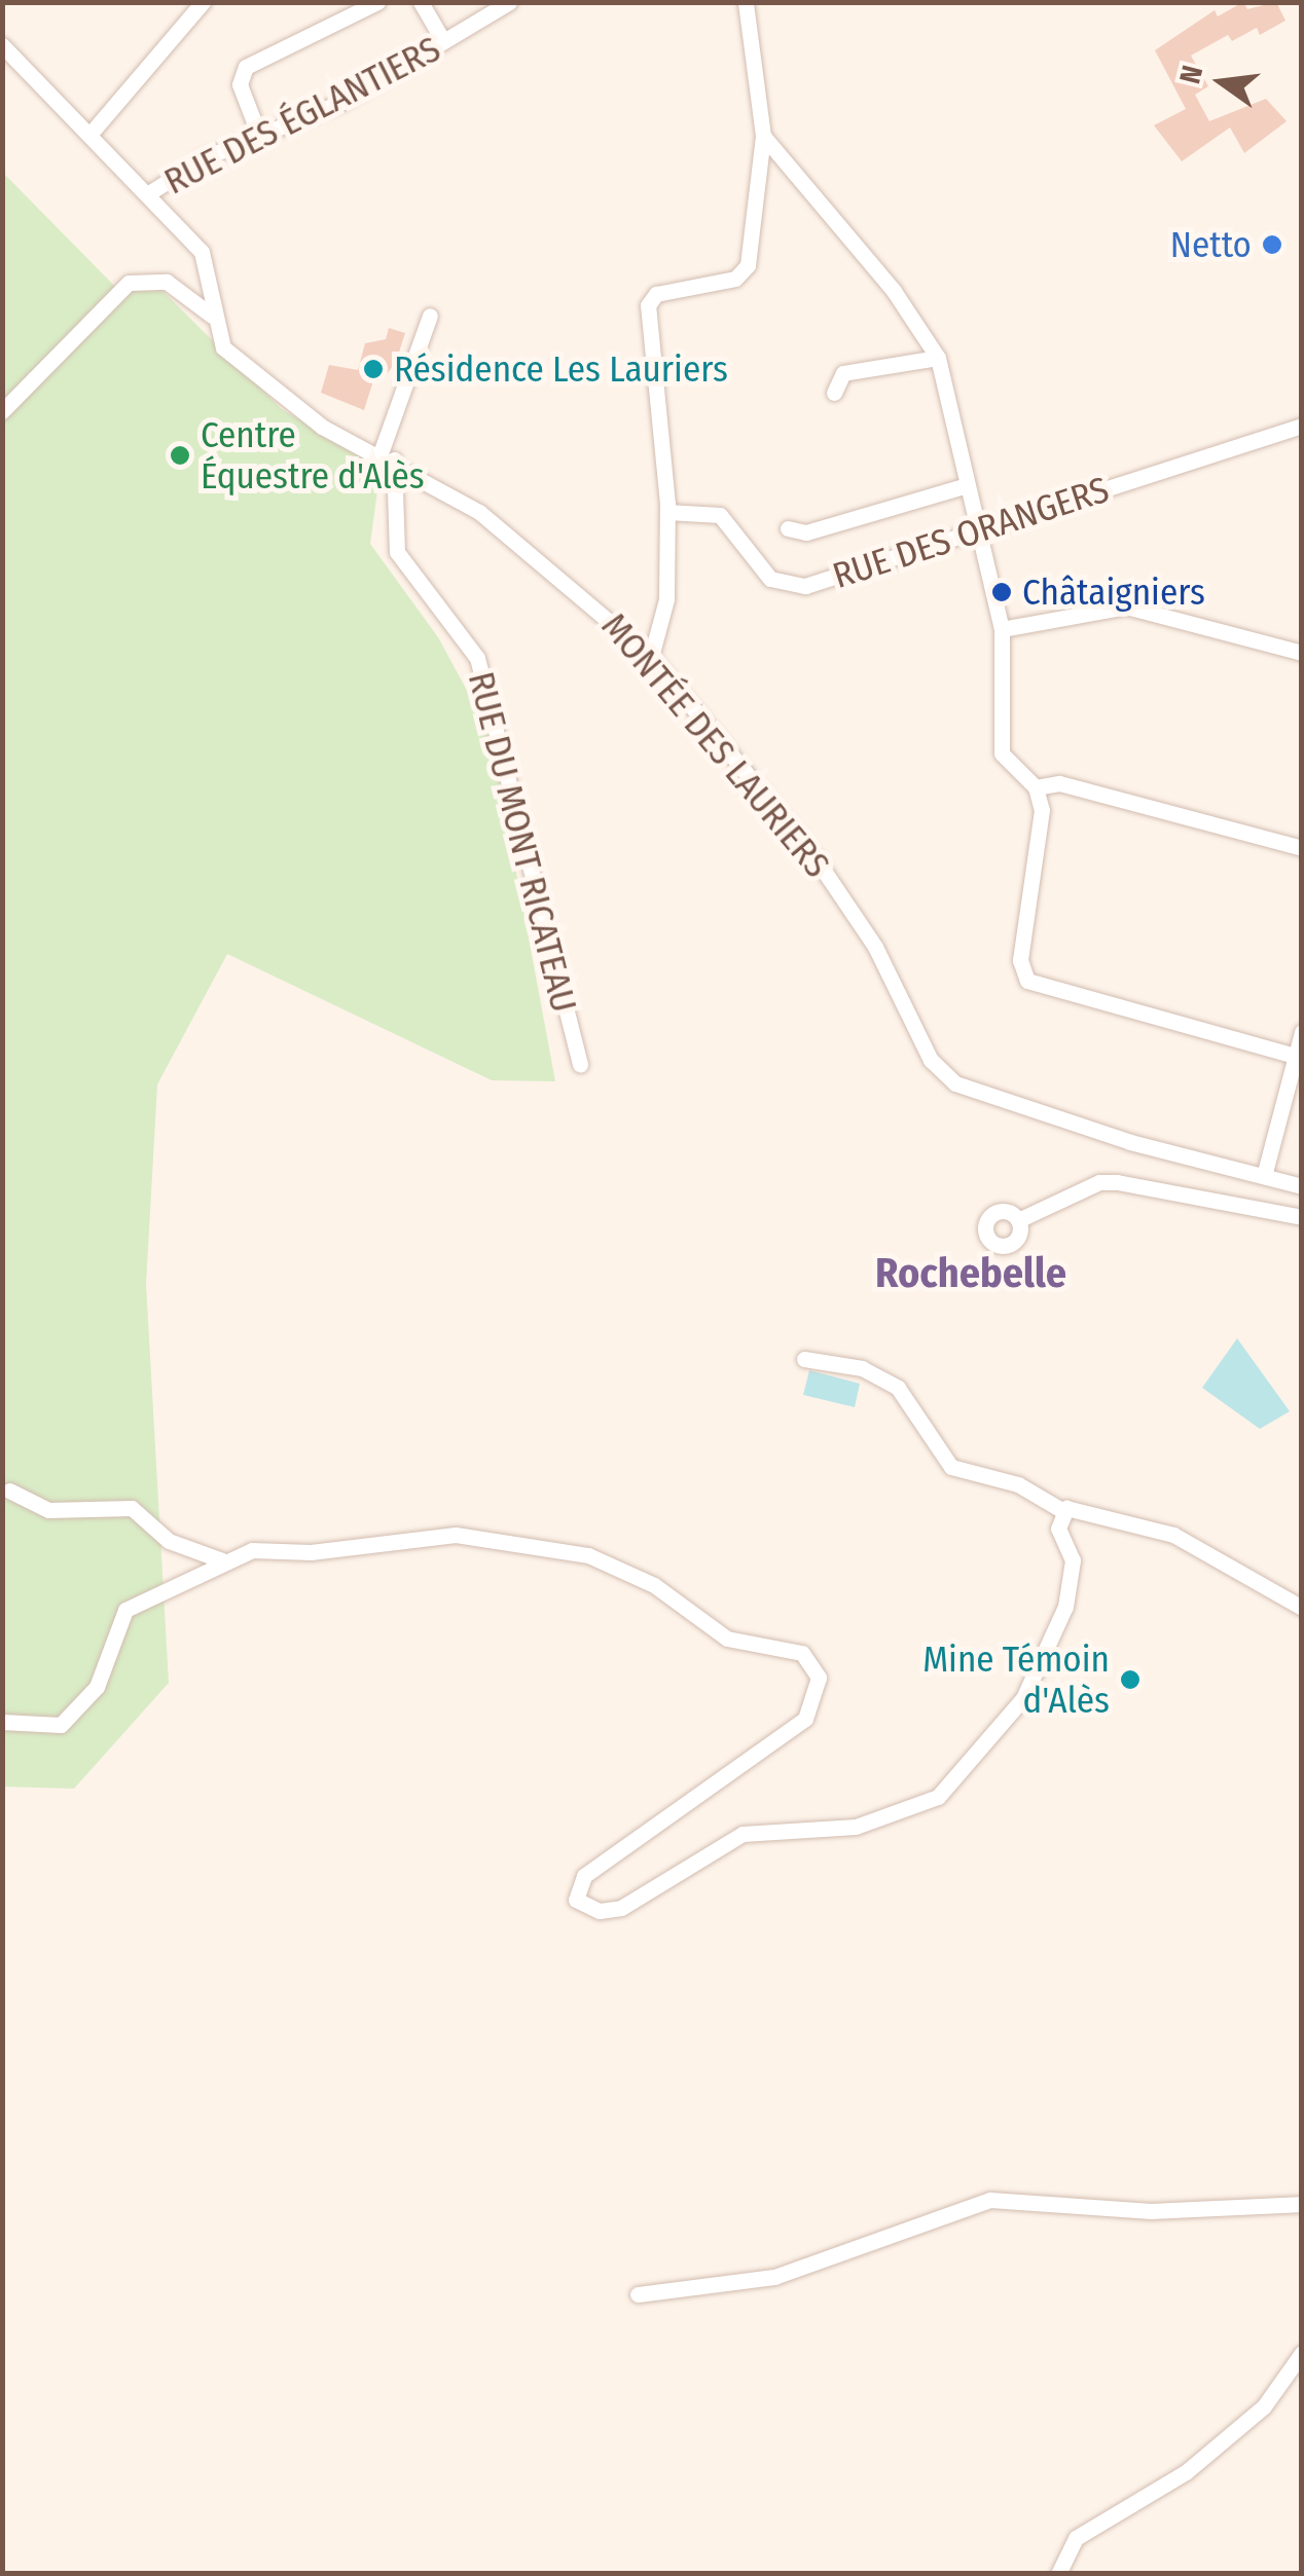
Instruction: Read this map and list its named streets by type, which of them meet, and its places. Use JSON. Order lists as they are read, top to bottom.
{
  "streets": {
    "street": [
      "RUE DES ÉGLANTIERS",
      "RUE DES ORANGERS",
      "MONTÉE DES LAURIERS",
      "RUE DU MONT RICATEAU"
    ]
  },
  "crossings": [
    ["RUE DES ÉGLANTIERS", "MONTÉE DES LAURIERS"],
    ["MONTÉE DES LAURIERS", "RUE DU MONT RICATEAU"]
  ],
  "districts": ["Rochebelle"],
  "places": [
    "Netto",
    "Résidence Les Lauriers",
    "Centre Équestre d'Alès",
    "Châtaigniers",
    "Mine Témoin d'Alès"
  ],
  "north": "left"
}
